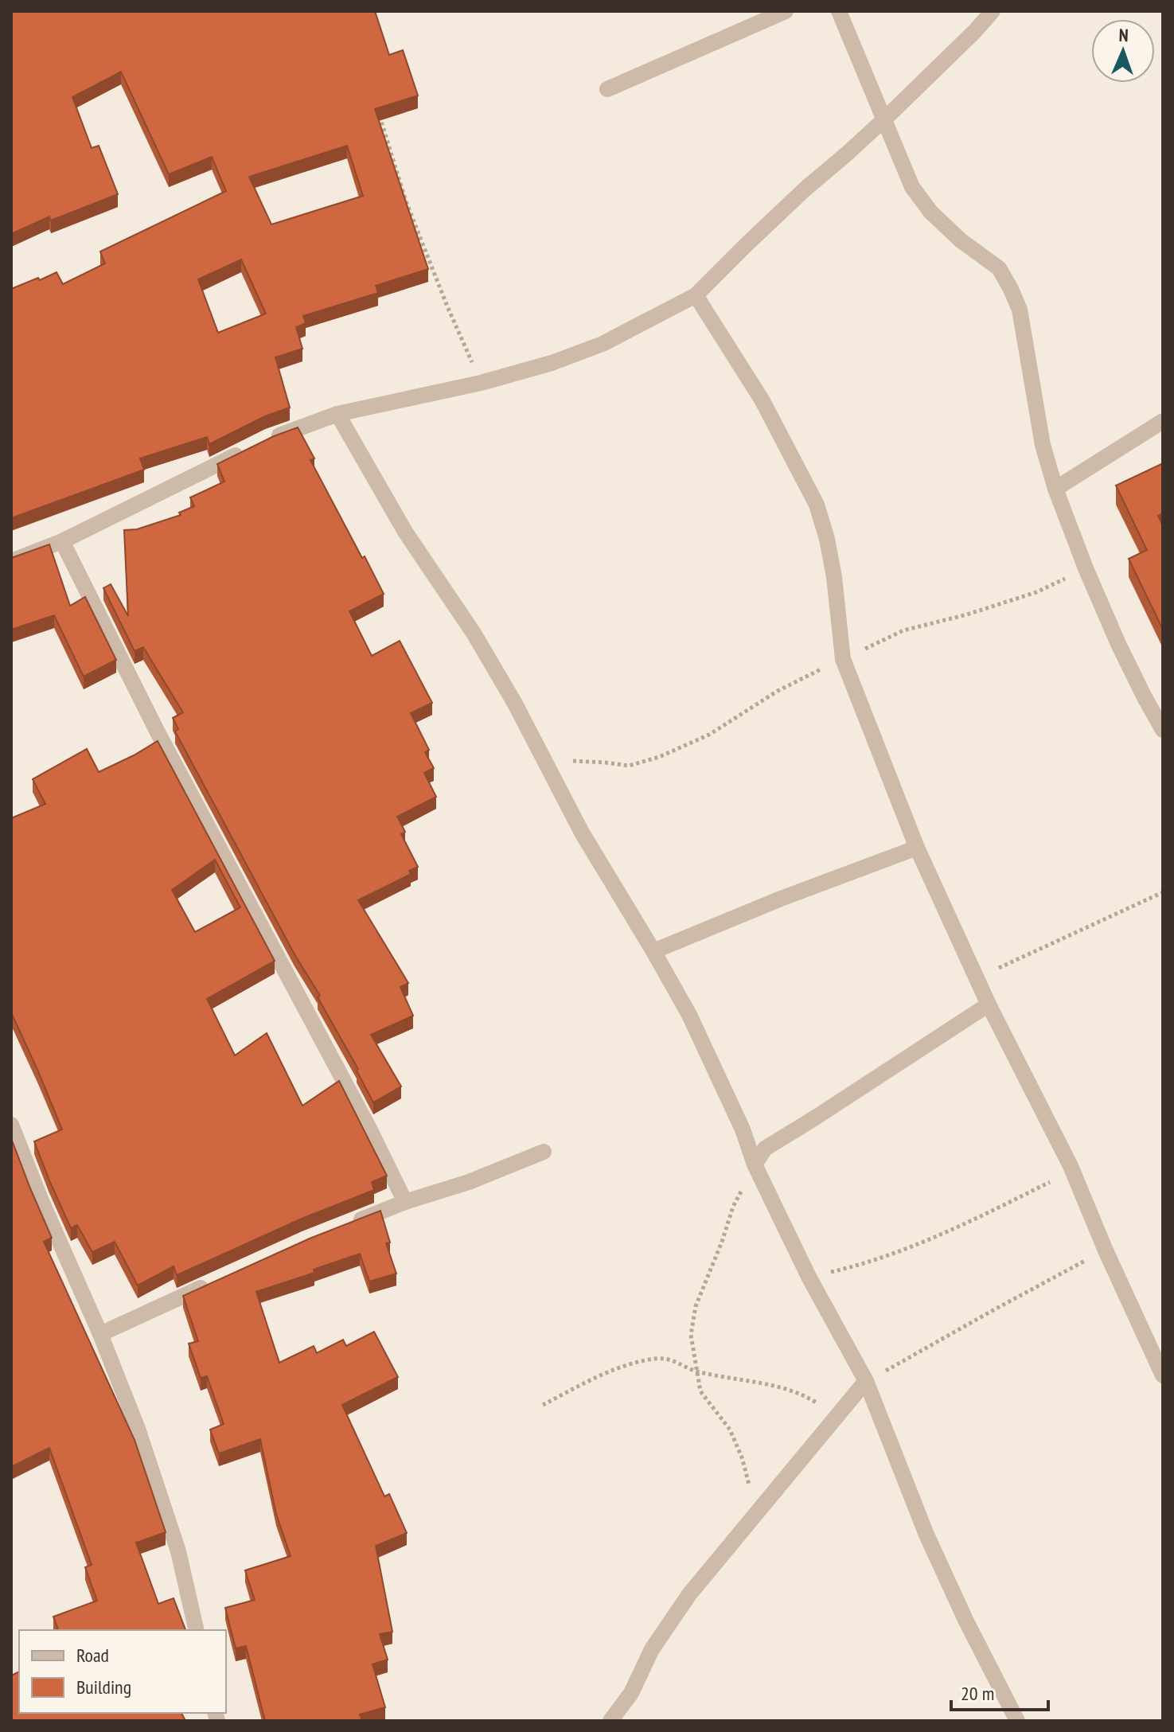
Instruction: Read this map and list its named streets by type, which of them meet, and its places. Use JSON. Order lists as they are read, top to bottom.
{
  "legend": ["Road", "Building"],
  "scale_bar": "20 m",
  "north": "top"
}
